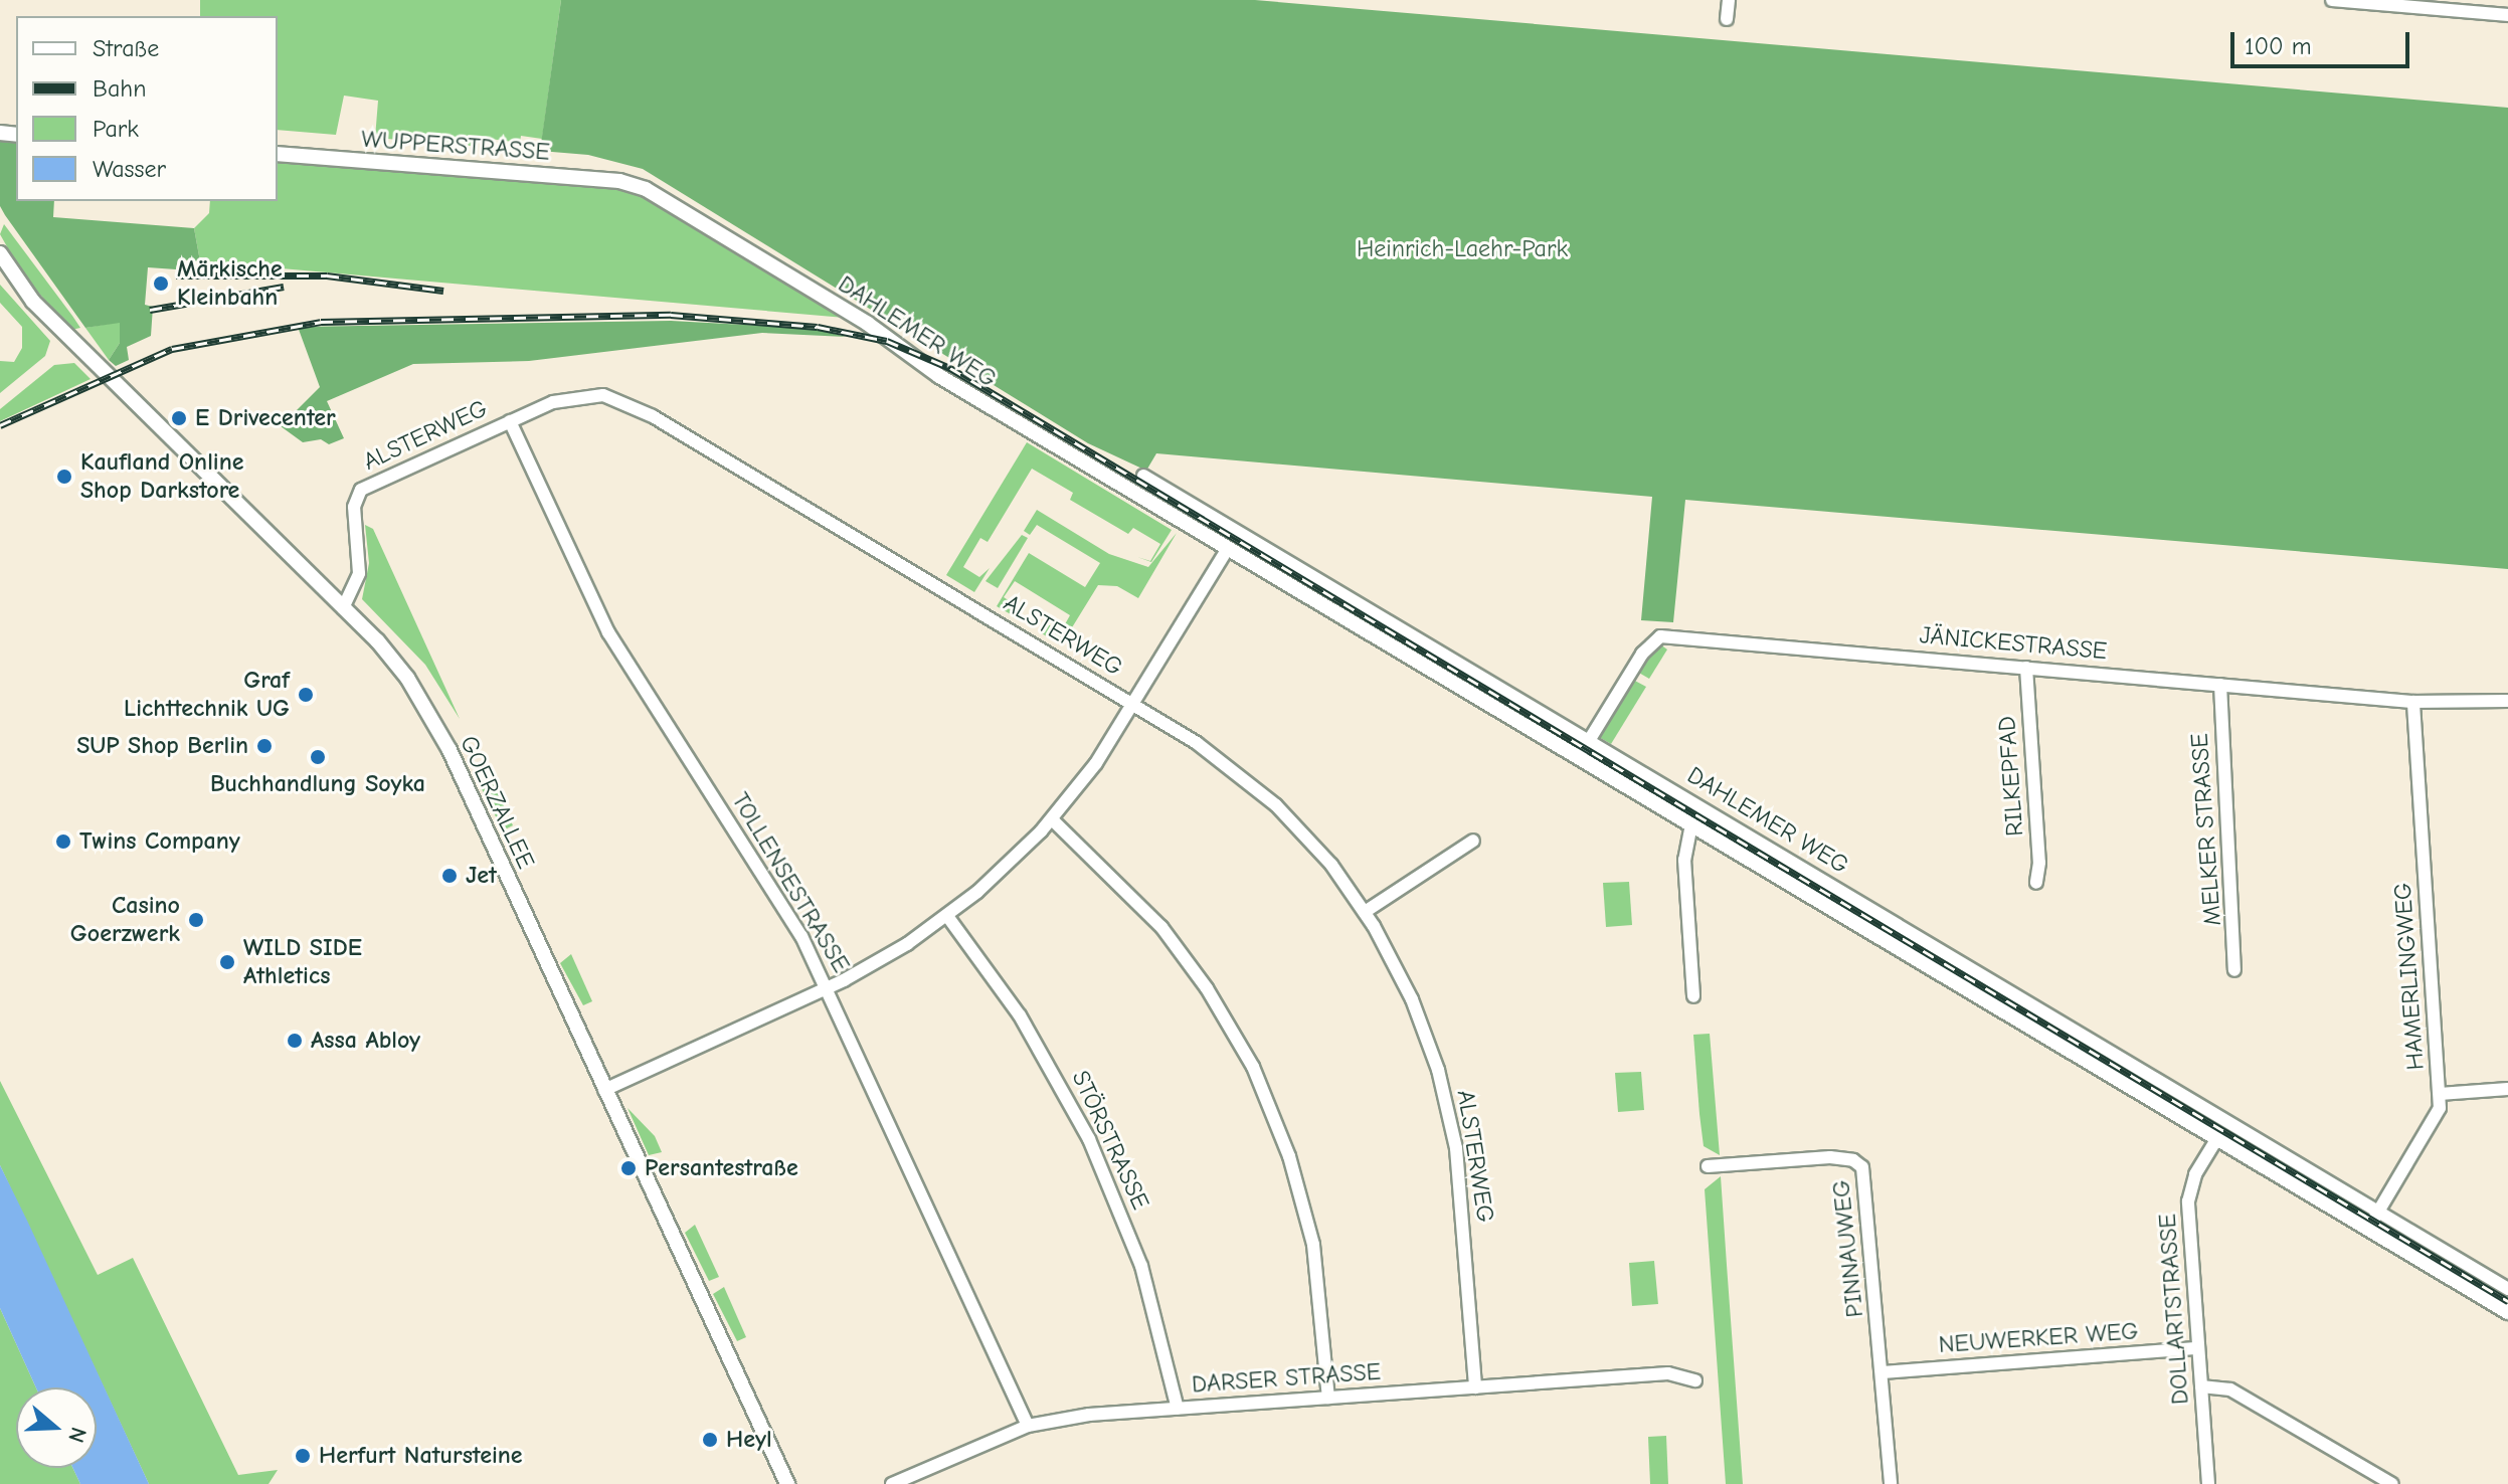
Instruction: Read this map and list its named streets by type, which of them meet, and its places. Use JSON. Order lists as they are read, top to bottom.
{
  "streets": {
    "main road": ["WUPPERSTRASSE", "DAHLEMER WEG", "GOERZALLEE"],
    "street": [
      "ALSTERWEG",
      "JÄNICKESTRASSE",
      "RILKEPFAD",
      "MELKER STRASSE",
      "TOLLENSESTRASSE",
      "HAMERLINGWEG",
      "STÖRSTRASSE",
      "PINNAUWEG",
      "DOLLARTSTRASSE",
      "NEUWERKER WEG",
      "DARSER STRASSE"
    ]
  },
  "crossings": [
    ["WUPPERSTRASSE", "DAHLEMER WEG"],
    ["DAHLEMER WEG", "JÄNICKESTRASSE"],
    ["DAHLEMER WEG", "HAMERLINGWEG"],
    ["DAHLEMER WEG", "DOLLARTSTRASSE"],
    ["ALSTERWEG", "GOERZALLEE"],
    ["ALSTERWEG", "TOLLENSESTRASSE"],
    ["ALSTERWEG", "DARSER STRASSE"],
    ["JÄNICKESTRASSE", "RILKEPFAD"],
    ["JÄNICKESTRASSE", "MELKER STRASSE"],
    ["JÄNICKESTRASSE", "HAMERLINGWEG"],
    ["TOLLENSESTRASSE", "DARSER STRASSE"],
    ["STÖRSTRASSE", "DARSER STRASSE"],
    ["PINNAUWEG", "NEUWERKER WEG"],
    ["DOLLARTSTRASSE", "NEUWERKER WEG"]
  ],
  "parks": ["Heinrich-Laehr-Park"],
  "places": [
    "Märkische Kleinbahn",
    "E Drivecenter",
    "Kaufland Online Shop Darkstore",
    "Graf Lichttechnik UG",
    "SUP Shop Berlin",
    "Buchhandlung Soyka",
    "Twins Company",
    "Jet",
    "Casino Goerzwerk",
    "WILD SIDE Athletics",
    "Assa Abloy",
    "Persantestraße",
    "Heyl",
    "Herfurt Natursteine"
  ],
  "legend": [
    "Straße",
    "Bahn",
    "Park",
    "Wasser"
  ],
  "scale_bar": "100 m",
  "north": "right"
}
